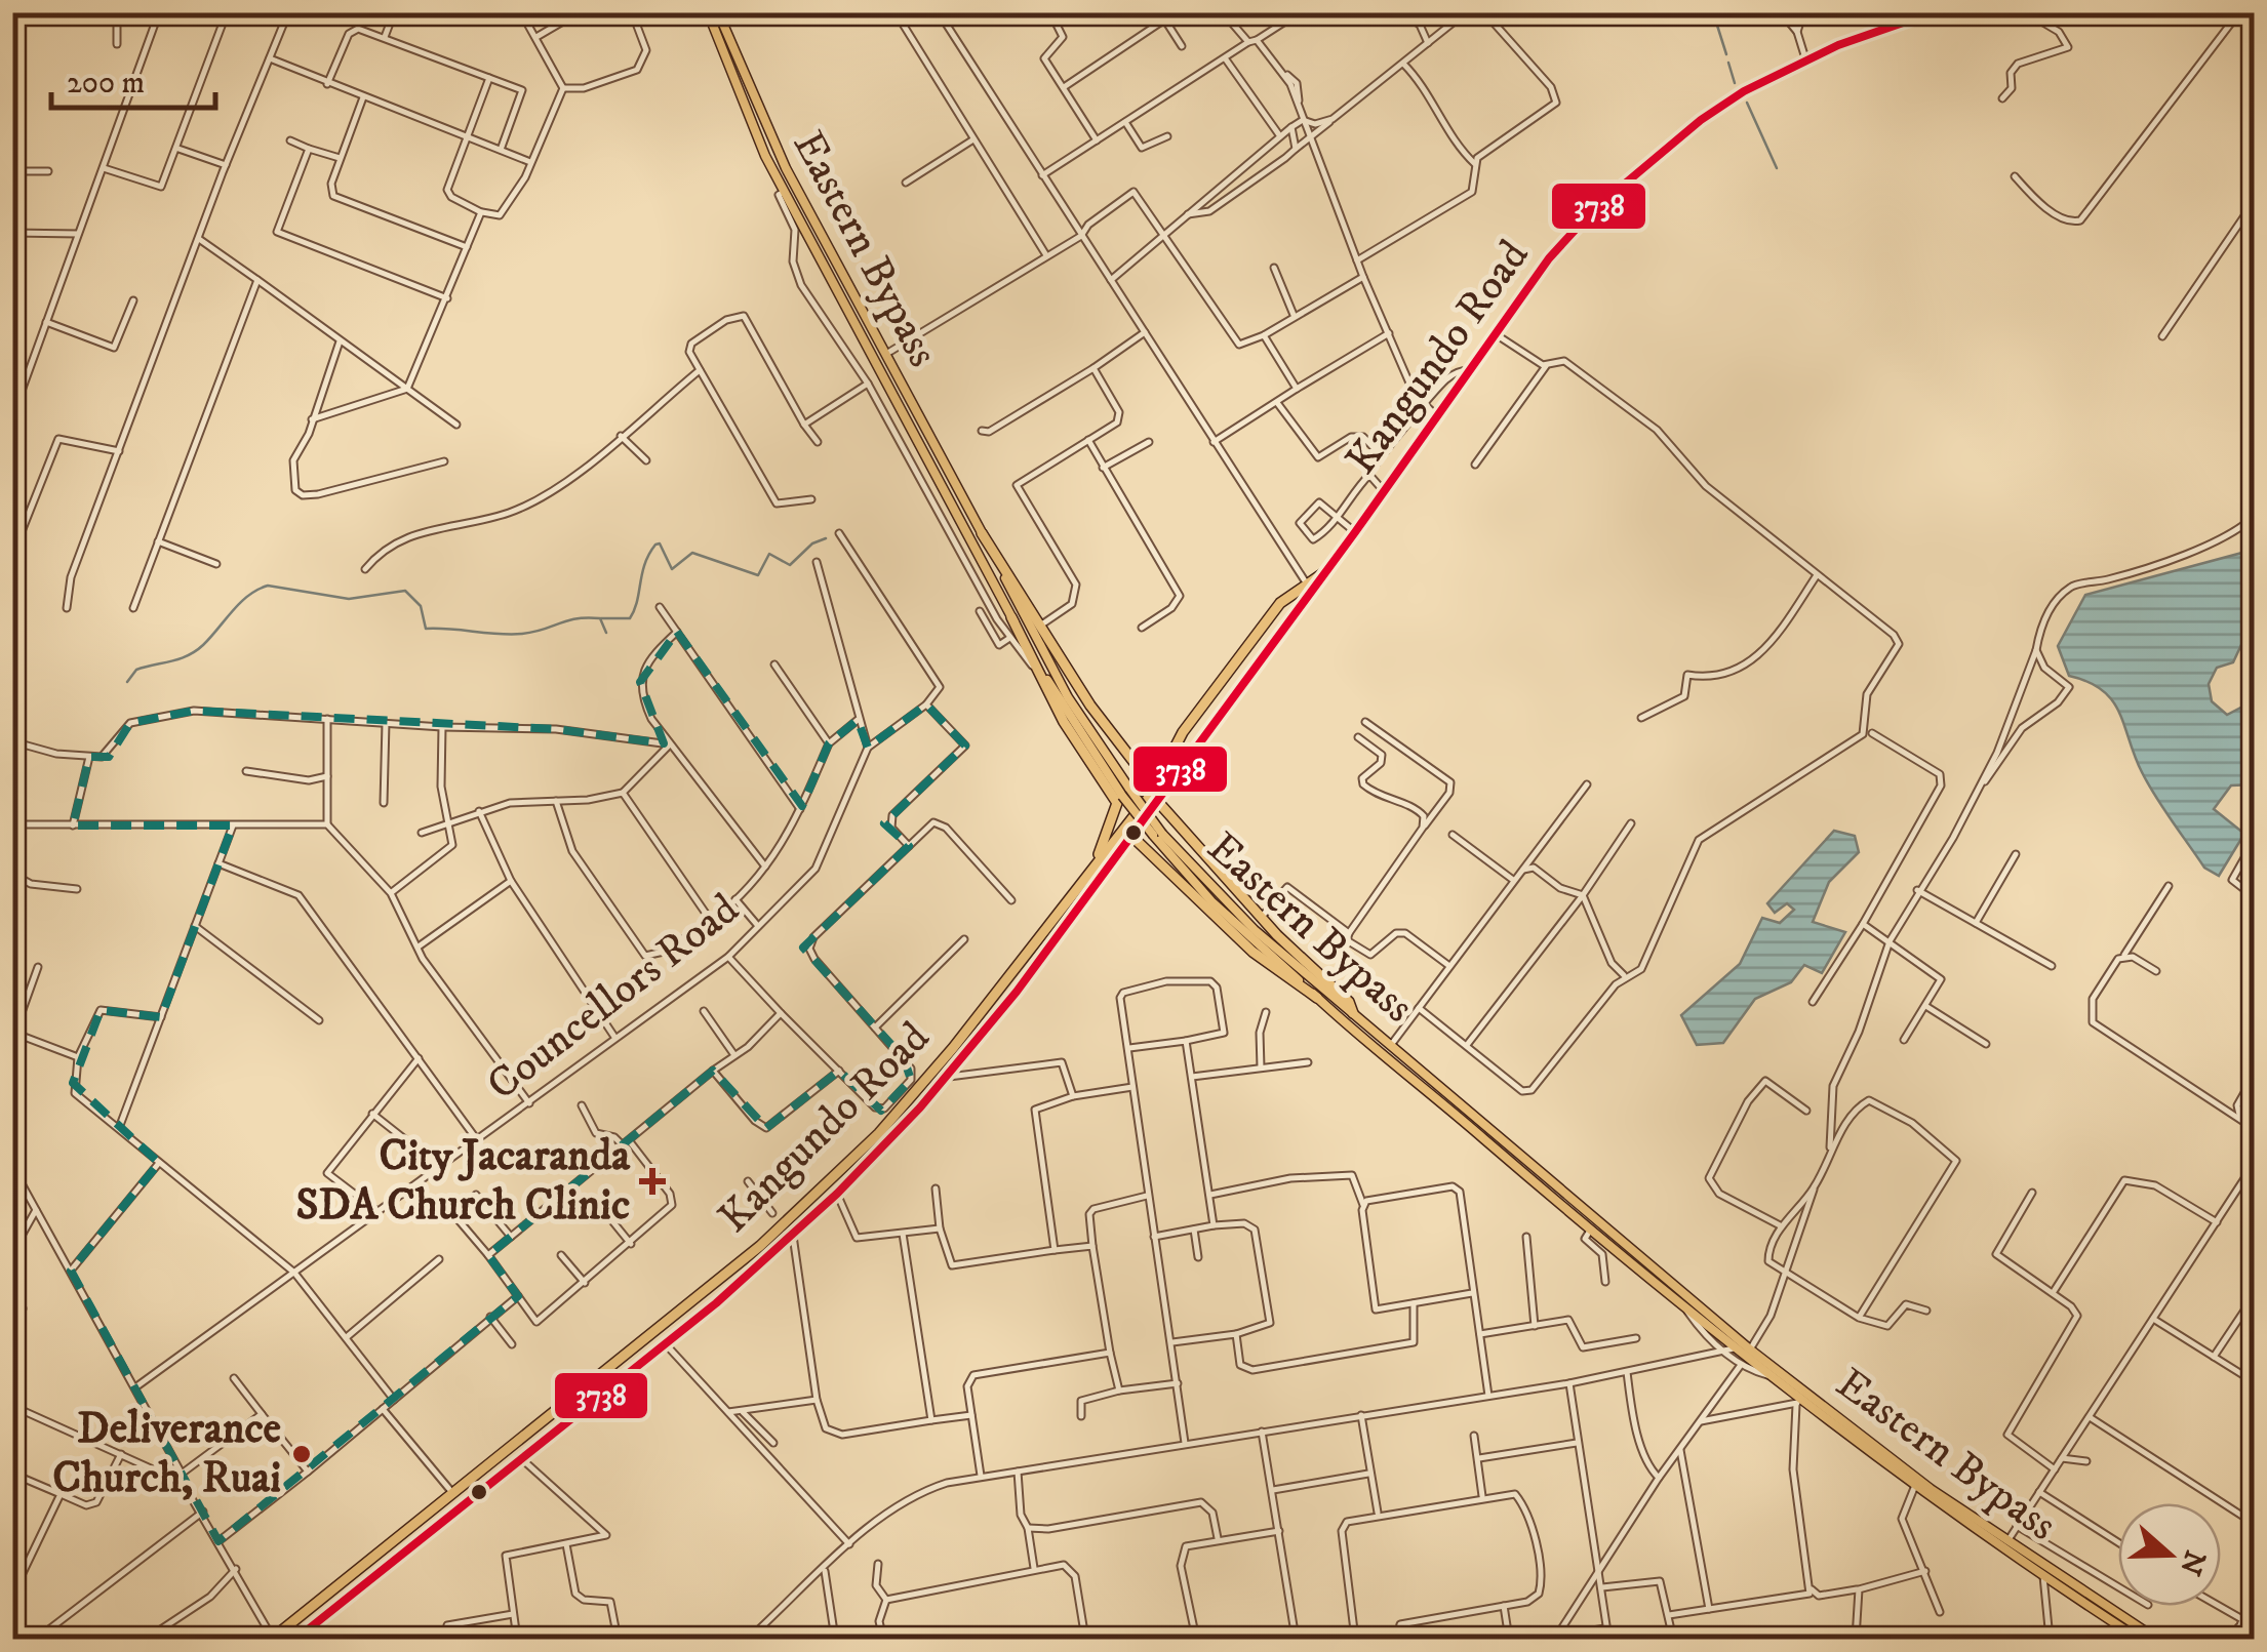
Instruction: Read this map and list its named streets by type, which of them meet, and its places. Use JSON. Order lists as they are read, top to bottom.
{
  "streets": {
    "highway": ["Kangundo Road"],
    "main road": ["Eastern Bypass"],
    "street": ["Councellors Road"]
  },
  "places": {
    "health": ["City Jacaranda SDA Church Clinic"],
    "other": ["Deliverance Church, Ruai"]
  },
  "lines": ["transit line 3738"],
  "scale_bar": "200 m",
  "north": "right"
}
